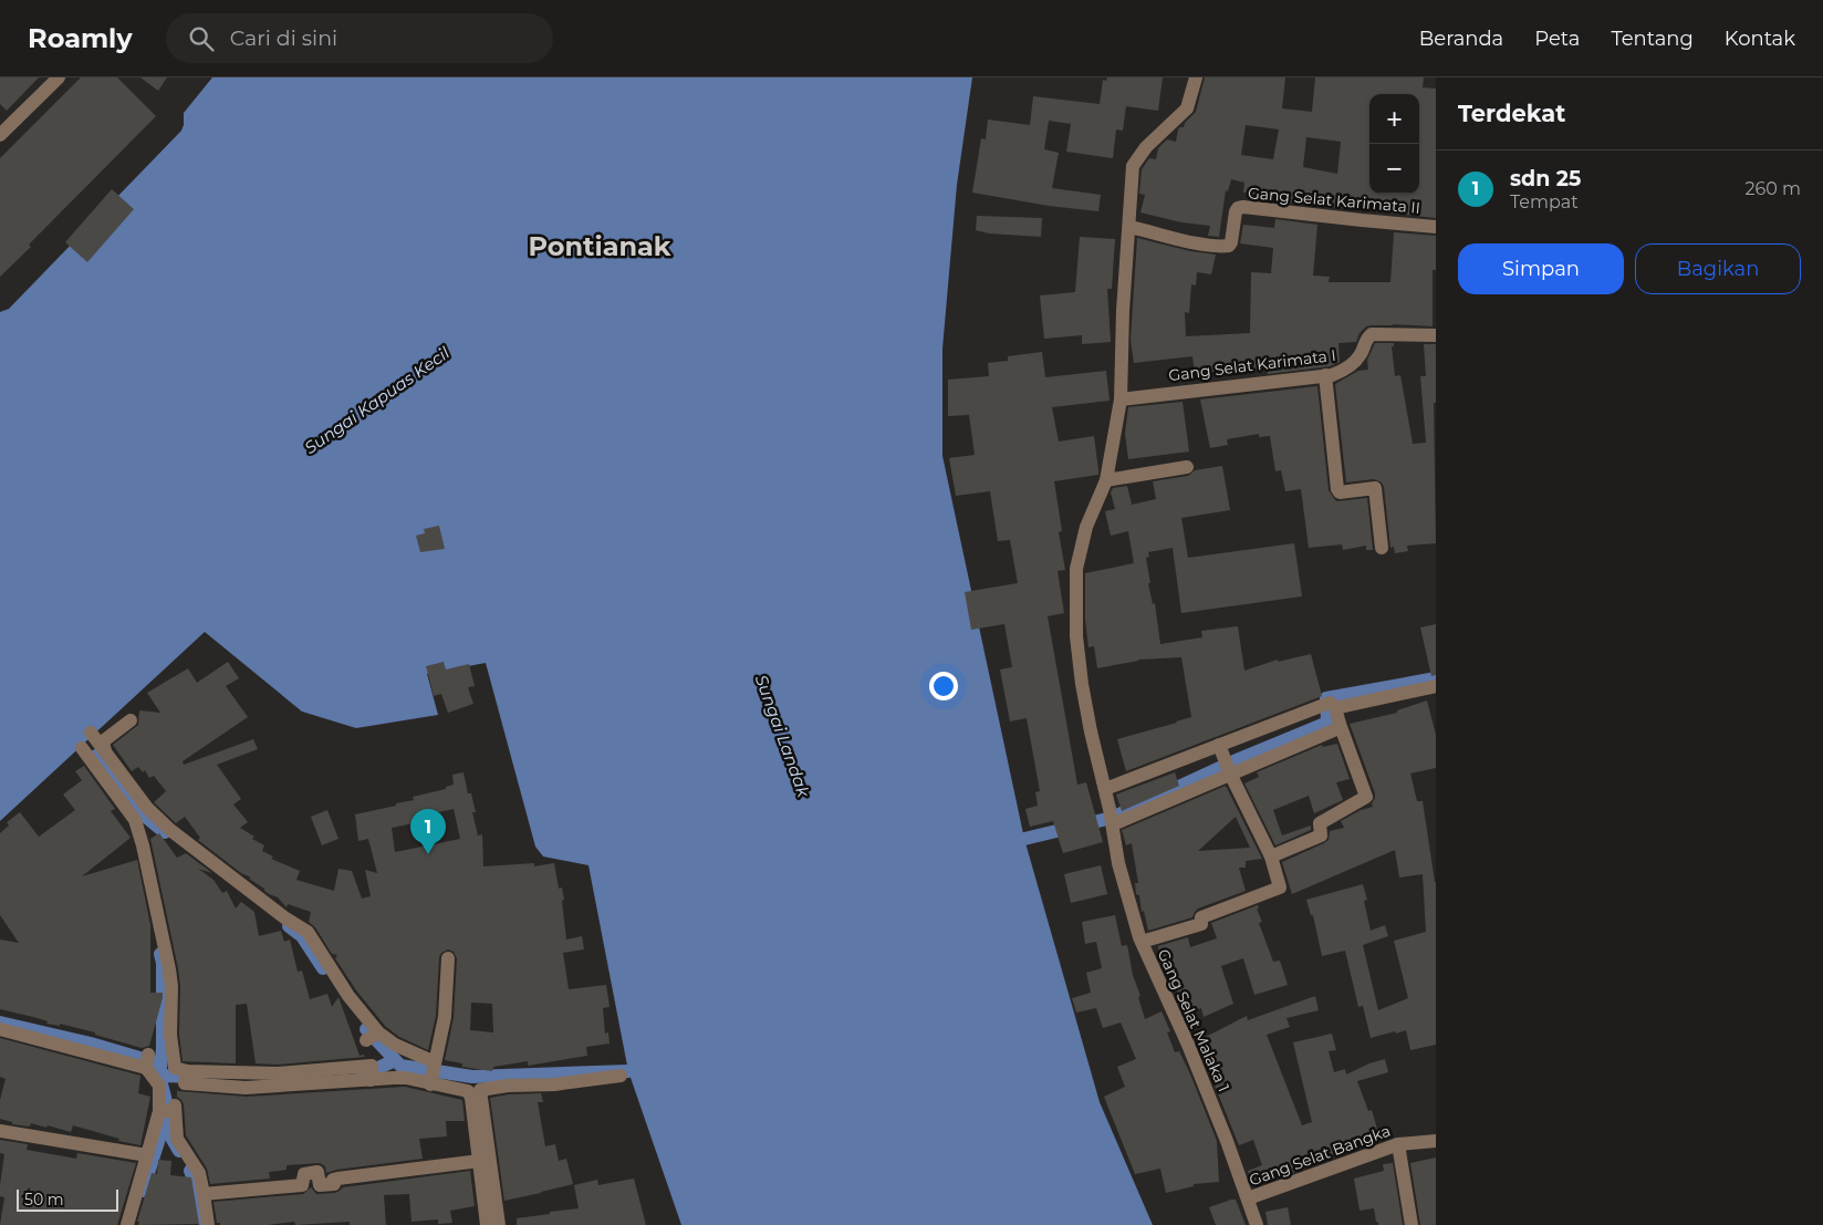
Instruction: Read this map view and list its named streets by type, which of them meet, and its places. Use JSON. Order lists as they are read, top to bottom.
{
  "streets": {
    "street": [
      "Gang Selat Karimata II",
      "Gang Selat Karimata I",
      "Gang Selat Malaka 1",
      "Gang Selat Bangka"
    ]
  },
  "crossings": [
    ["Gang Selat Karimata II", "Gang Selat Malaka 1"],
    ["Gang Selat Karimata I", "Gang Selat Malaka 1"],
    ["Gang Selat Malaka 1", "Gang Selat Bangka"]
  ],
  "districts": ["Pontianak"],
  "water": ["Sungai Kapuas Kecil", "Sungai Landak"],
  "scale_bar": "50 m",
  "page": {
    "header": "Roamly",
    "search": "Cari di sini",
    "nav": [
      "Beranda",
      "Peta",
      "Tentang",
      "Kontak"
    ],
    "heading": "Terdekat",
    "map_buttons": ["+", "−"],
    "list": [
      {
        "mark": "1",
        "name": "sdn 25",
        "note": "Tempat",
        "value": "260 m"
      }
    ],
    "buttons": ["Simpan", "Bagikan"],
    "pins": "1",
    "scale": "50 m"
  }
}
